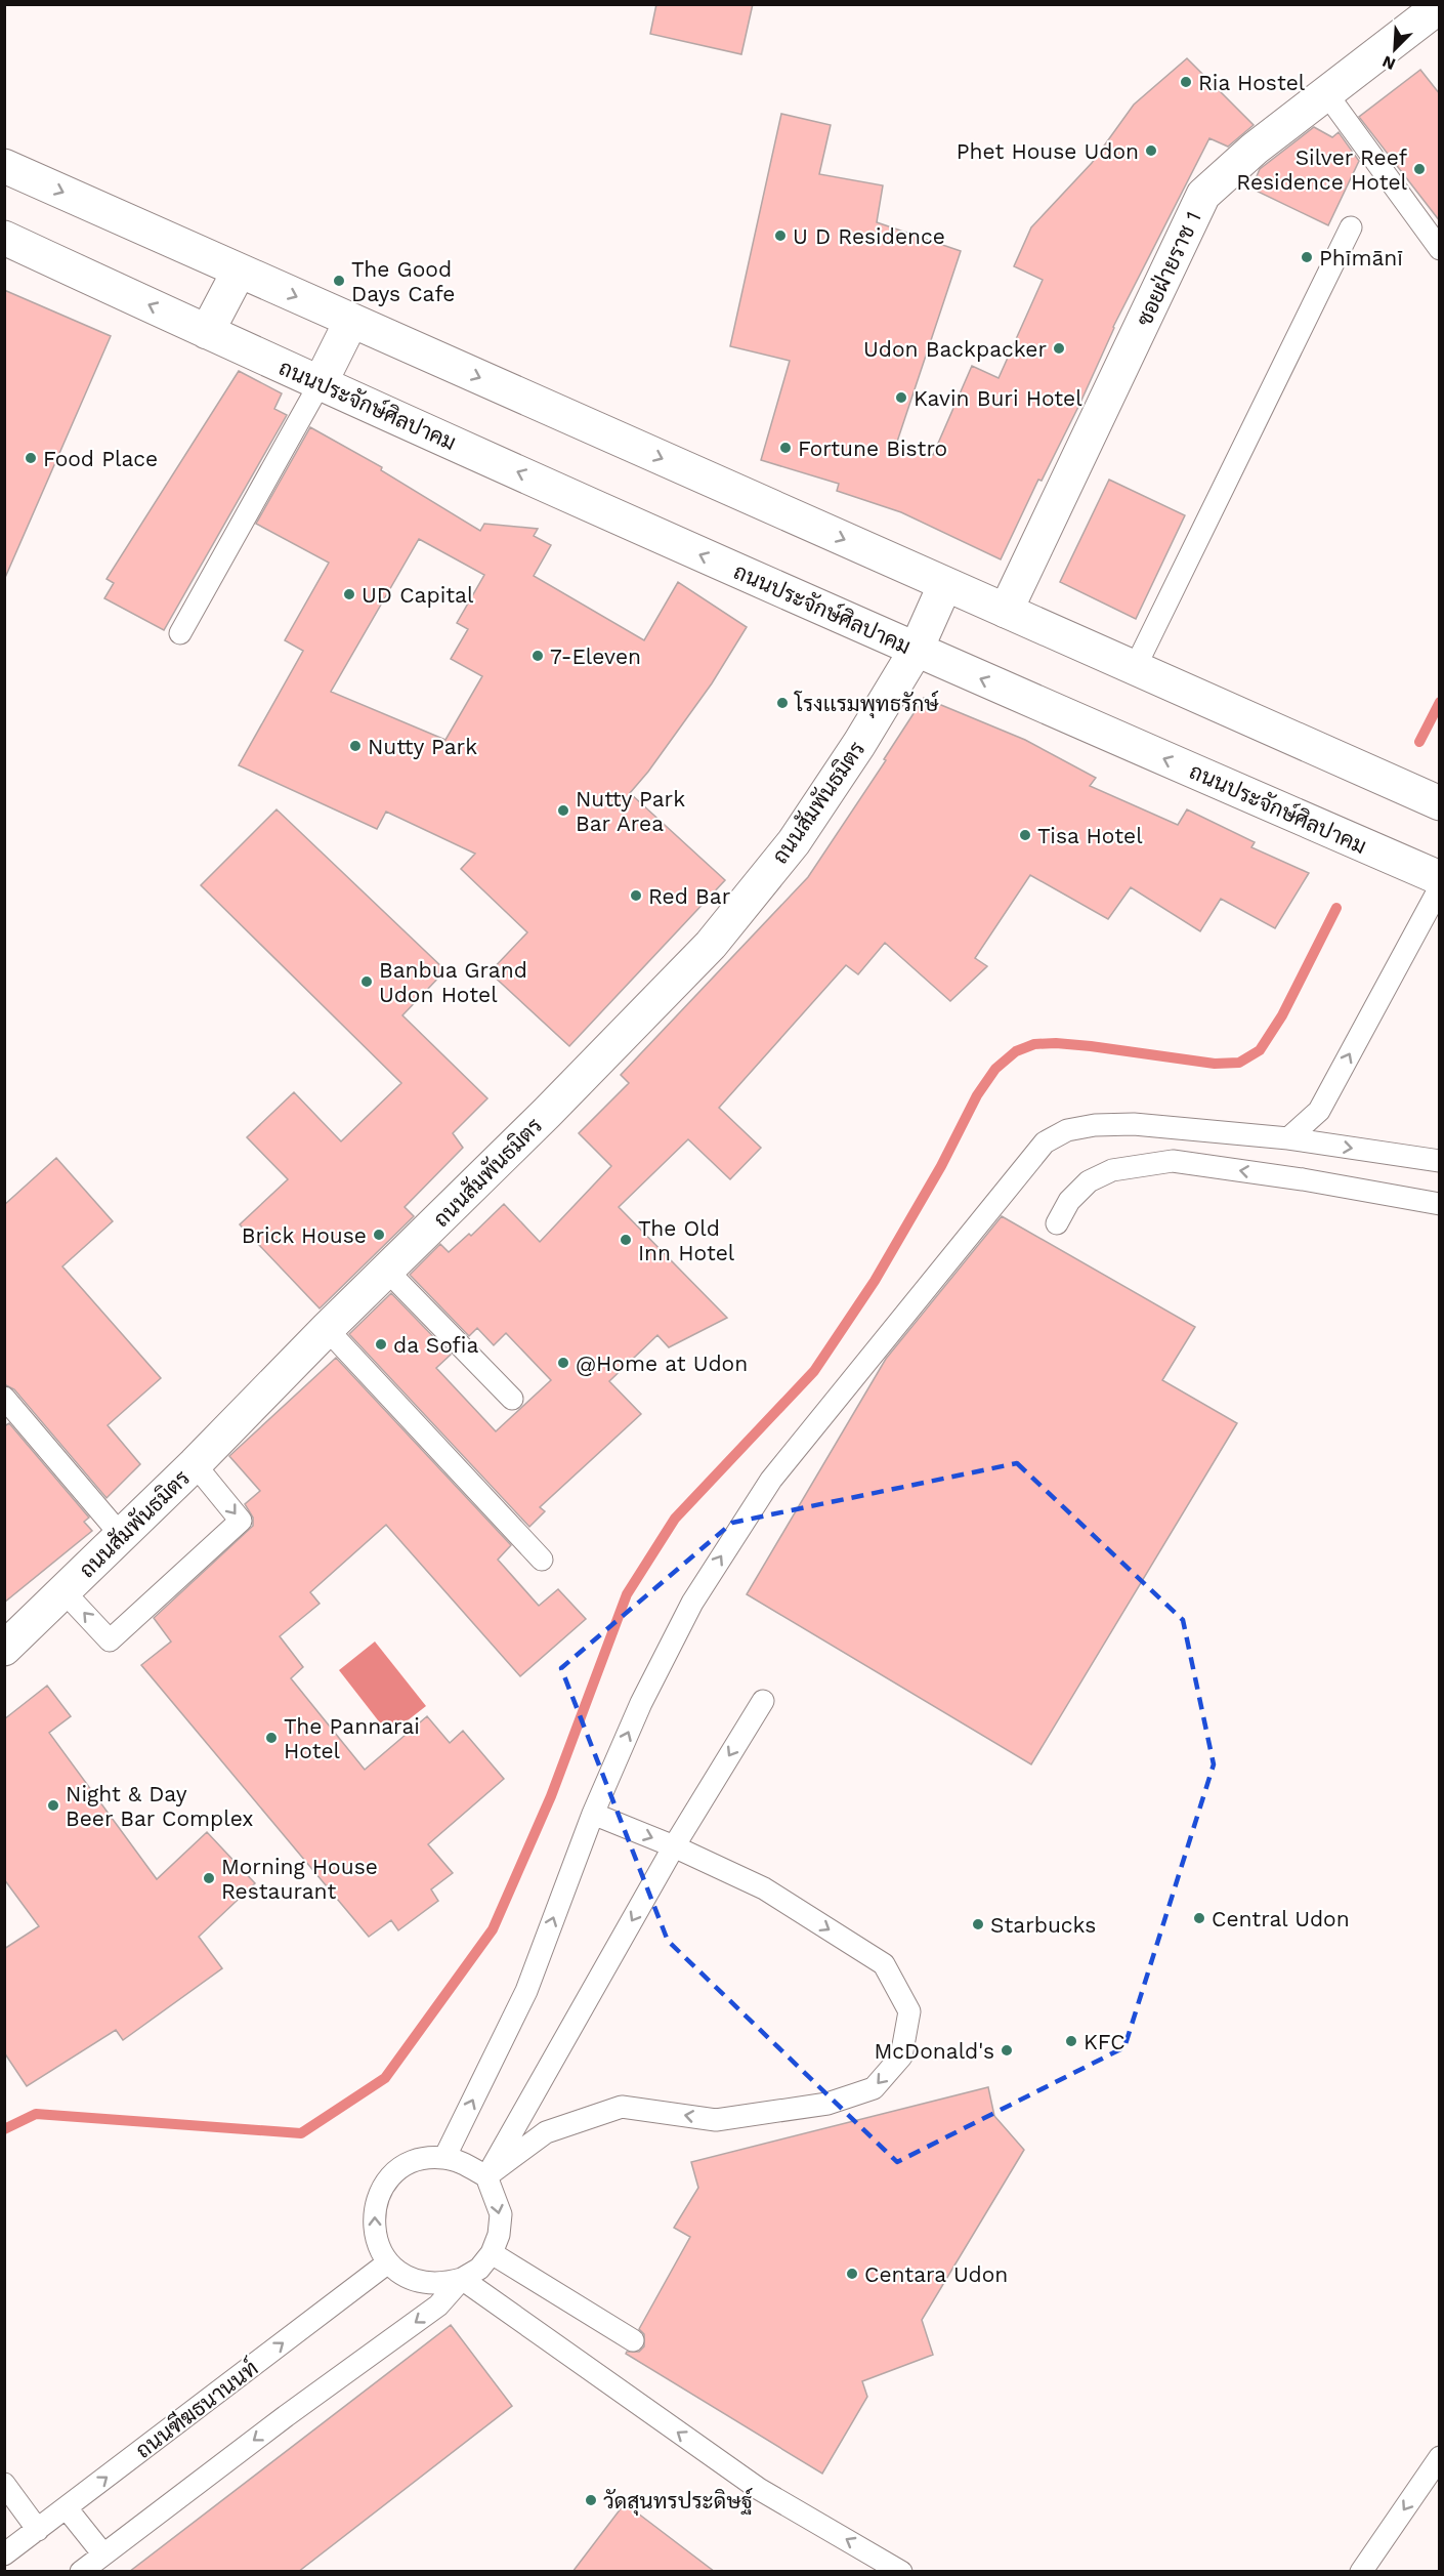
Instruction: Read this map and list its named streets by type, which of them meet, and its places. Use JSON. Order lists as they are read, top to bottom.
{
  "streets": {
    "street": ["ซอยฝ่ายราช 1", "ถนนประจักษ์ศิลปาคม", "ถนนสัมพันธมิตร"],
    "lane": ["ถนนฑีฆธนานนท์"]
  },
  "crossings": [
    ["ถนนประจักษ์ศิลปาคม", "ถนนสัมพันธมิตร"]
  ],
  "places": [
    "Ria Hostel",
    "Phet House Udon",
    "Silver Reef Residence Hotel",
    "U D Residence",
    "Phīmānī",
    "The Good Days Cafe",
    "Udon Backpacker",
    "Kavin Buri Hotel",
    "Fortune Bistro",
    "Food Place",
    "UD Capital",
    "7-Eleven",
    "โรงเเรมพุทธรักษ์",
    "Nutty Park",
    "Nutty Park Bar Area",
    "Tisa Hotel",
    "Red Bar",
    "Banbua Grand Udon Hotel",
    "Brick House",
    "The Old Inn Hotel",
    "da Sofia",
    "@Home at Udon",
    "The Pannarai Hotel",
    "Night & Day Beer Bar Complex",
    "Morning House Restaurant",
    "Central Udon",
    "Starbucks",
    "KFC",
    "McDonald's",
    "Centara Udon",
    "วัดสุนทรประดิษฐ์"
  ],
  "north": "bottom left"
}
